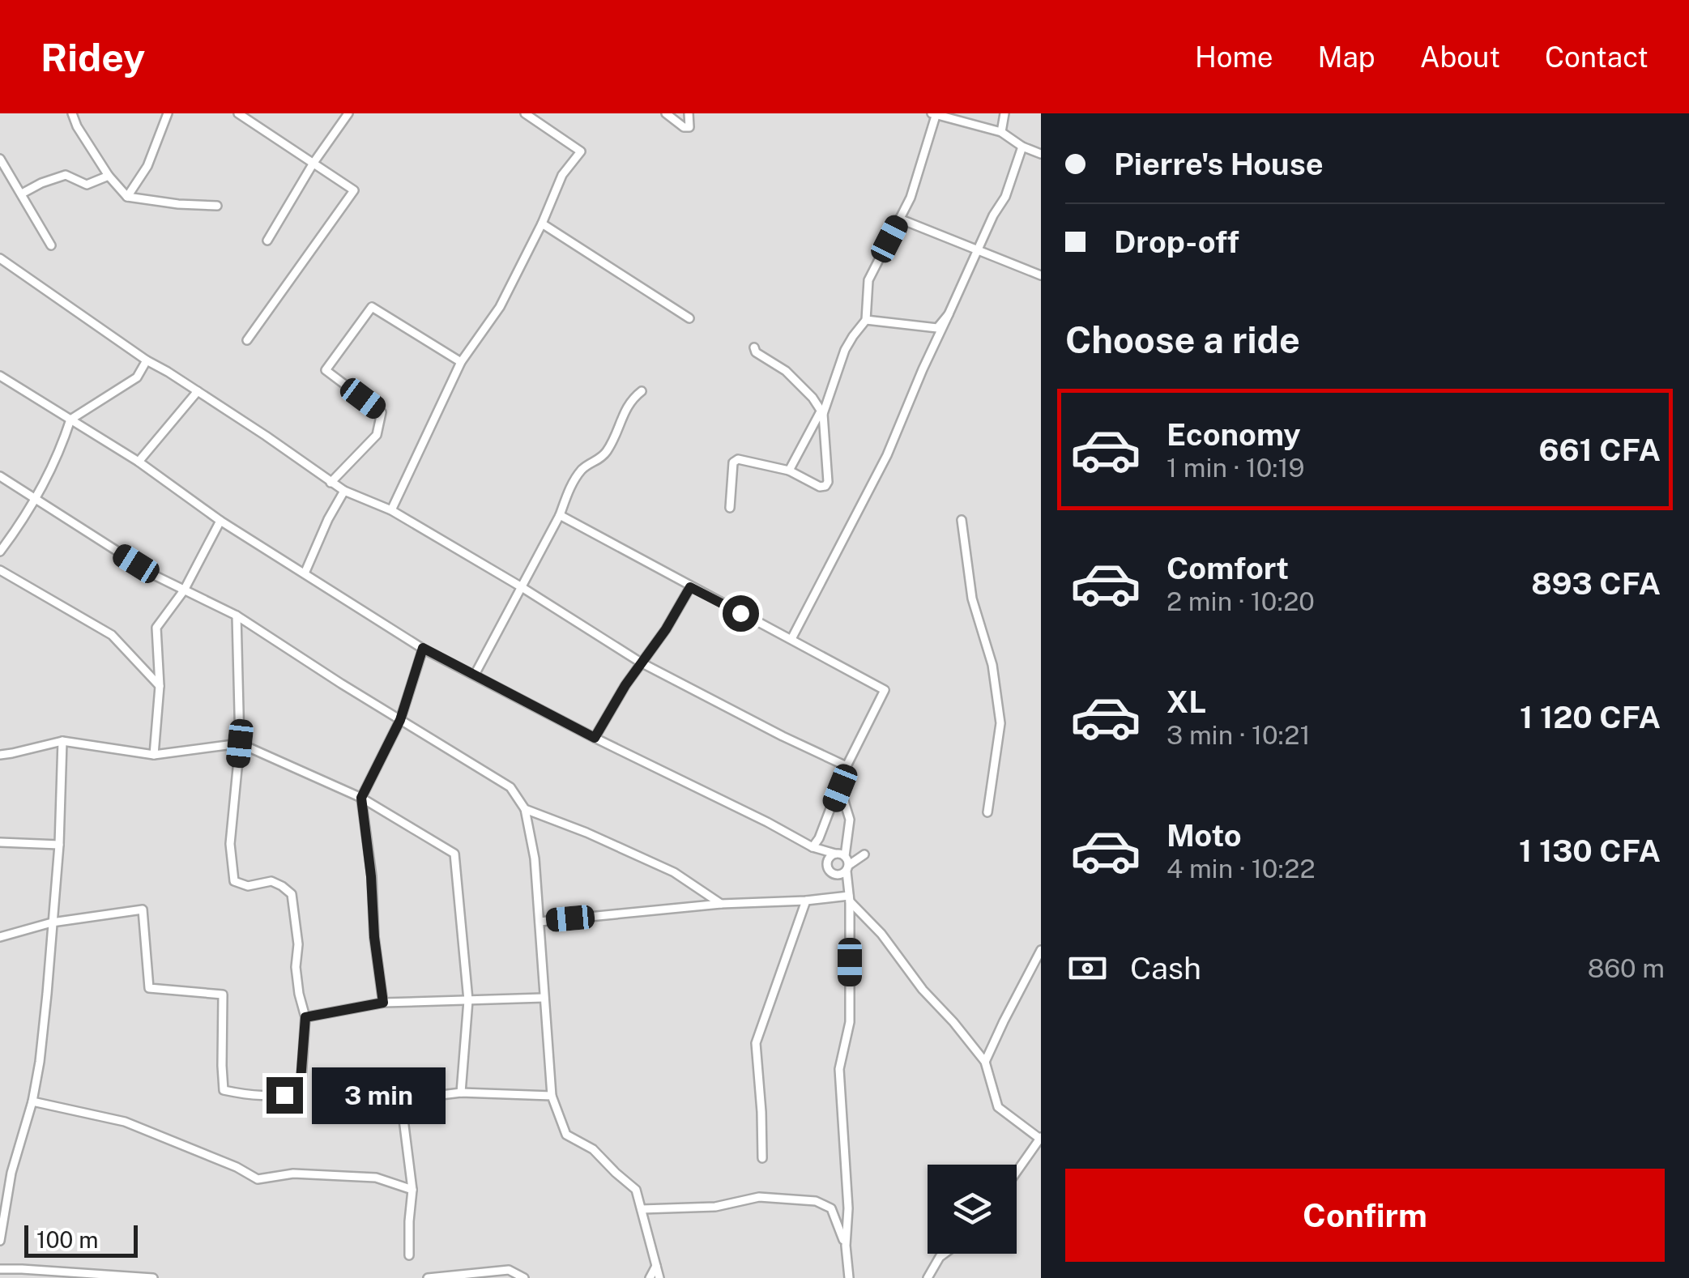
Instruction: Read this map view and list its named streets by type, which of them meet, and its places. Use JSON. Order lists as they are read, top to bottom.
{
  "scale_bar": "100 m",
  "page": {
    "header": "Ridey",
    "nav": [
      "Home",
      "Map",
      "About",
      "Contact"
    ],
    "banner": ["Pierre's House", "Drop-off"],
    "heading": "Choose a ride",
    "list": [
      {
        "name": "Economy",
        "note": "1 min · 10:19",
        "value": "661 CFA"
      },
      {
        "name": "Comfort",
        "note": "2 min · 10:20",
        "value": "893 CFA"
      },
      {
        "name": "XL",
        "note": "3 min · 10:21",
        "value": "1 120 CFA"
      },
      {
        "name": "Moto",
        "note": "4 min · 10:22",
        "value": "1 130 CFA"
      }
    ],
    "pay": ["Cash", "860 m"],
    "bubble": "3 min",
    "buttons": "Confirm",
    "scale": "100 m"
  }
}
